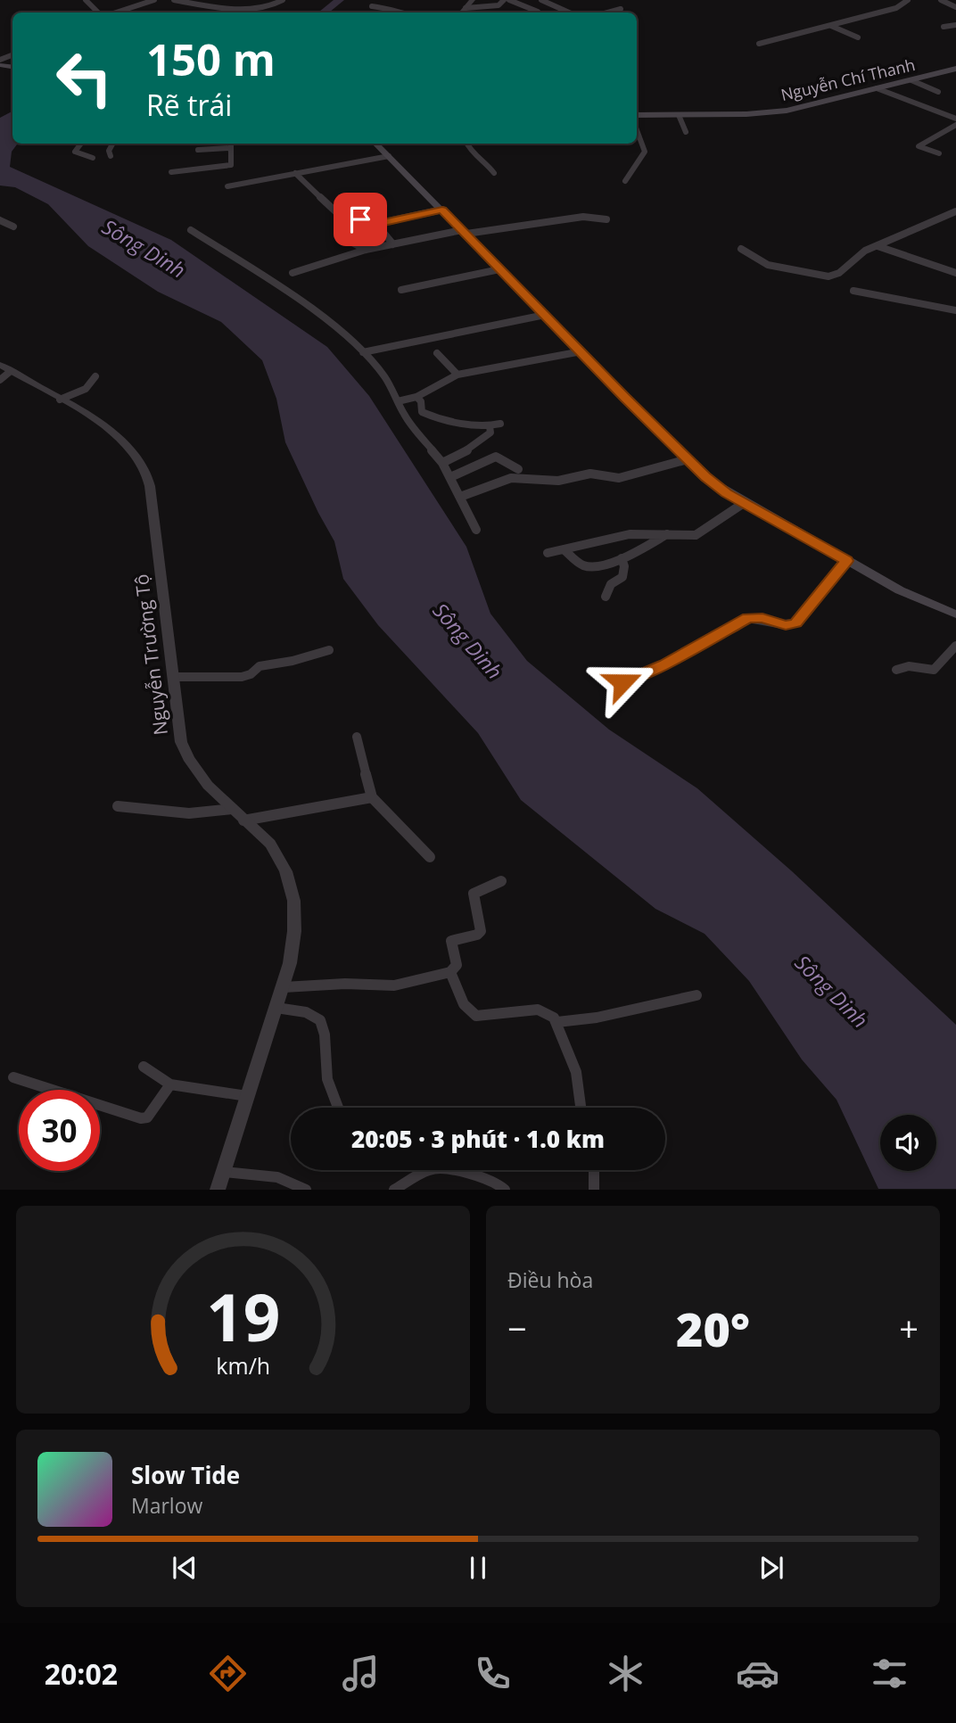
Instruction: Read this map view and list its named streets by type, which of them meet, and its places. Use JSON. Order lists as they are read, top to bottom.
{
  "streets": {
    "main road": ["Nguyễn Chí Thanh"],
    "street": ["Nguyễn Trường Tộ"]
  },
  "water": ["Sông Dinh"],
  "page": {
    "turn": ["150 m", "Rẽ trái"],
    "limit": "30",
    "trip": "20:05 · 3 phút · 1.0 km",
    "tile": "Điều hòa",
    "heat": ["−", "20°", "+"],
    "song": ["Slow Tide", "Marlow"],
    "tabs": "20:02",
    "gauge": ["19", "km/h"]
  }
}
